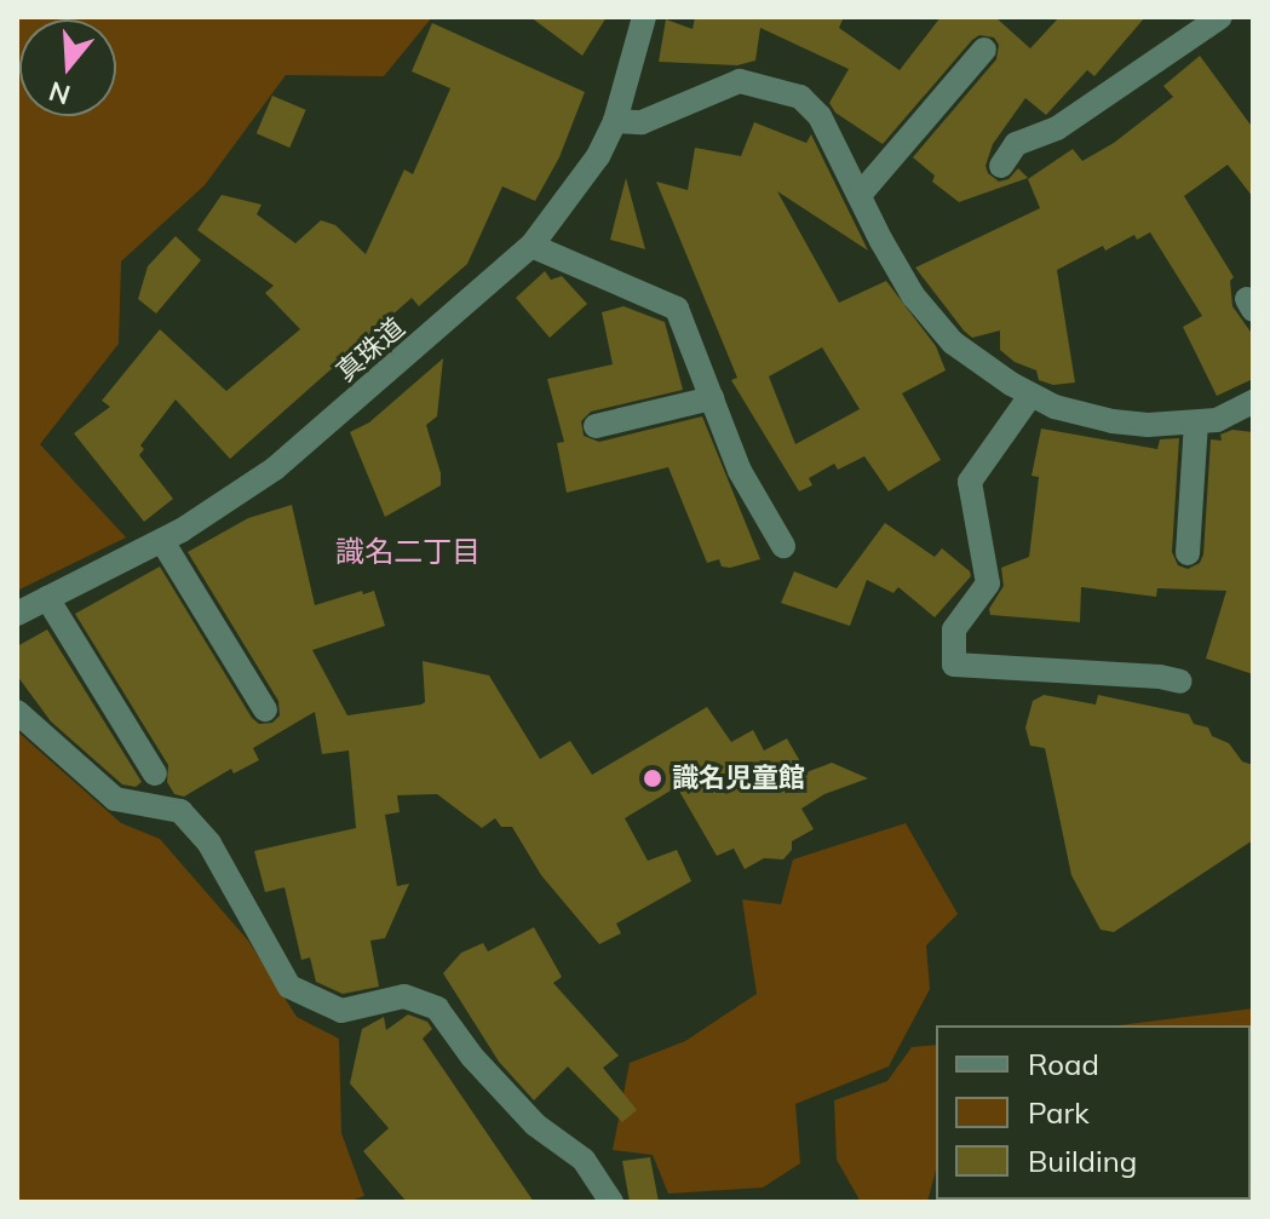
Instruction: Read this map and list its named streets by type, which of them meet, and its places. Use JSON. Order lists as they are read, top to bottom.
{
  "streets": {
    "street": ["真珠道"]
  },
  "districts": ["識名二丁目"],
  "places": ["識名児童館"],
  "legend": ["Road", "Park", "Building"],
  "north": "bottom"
}
